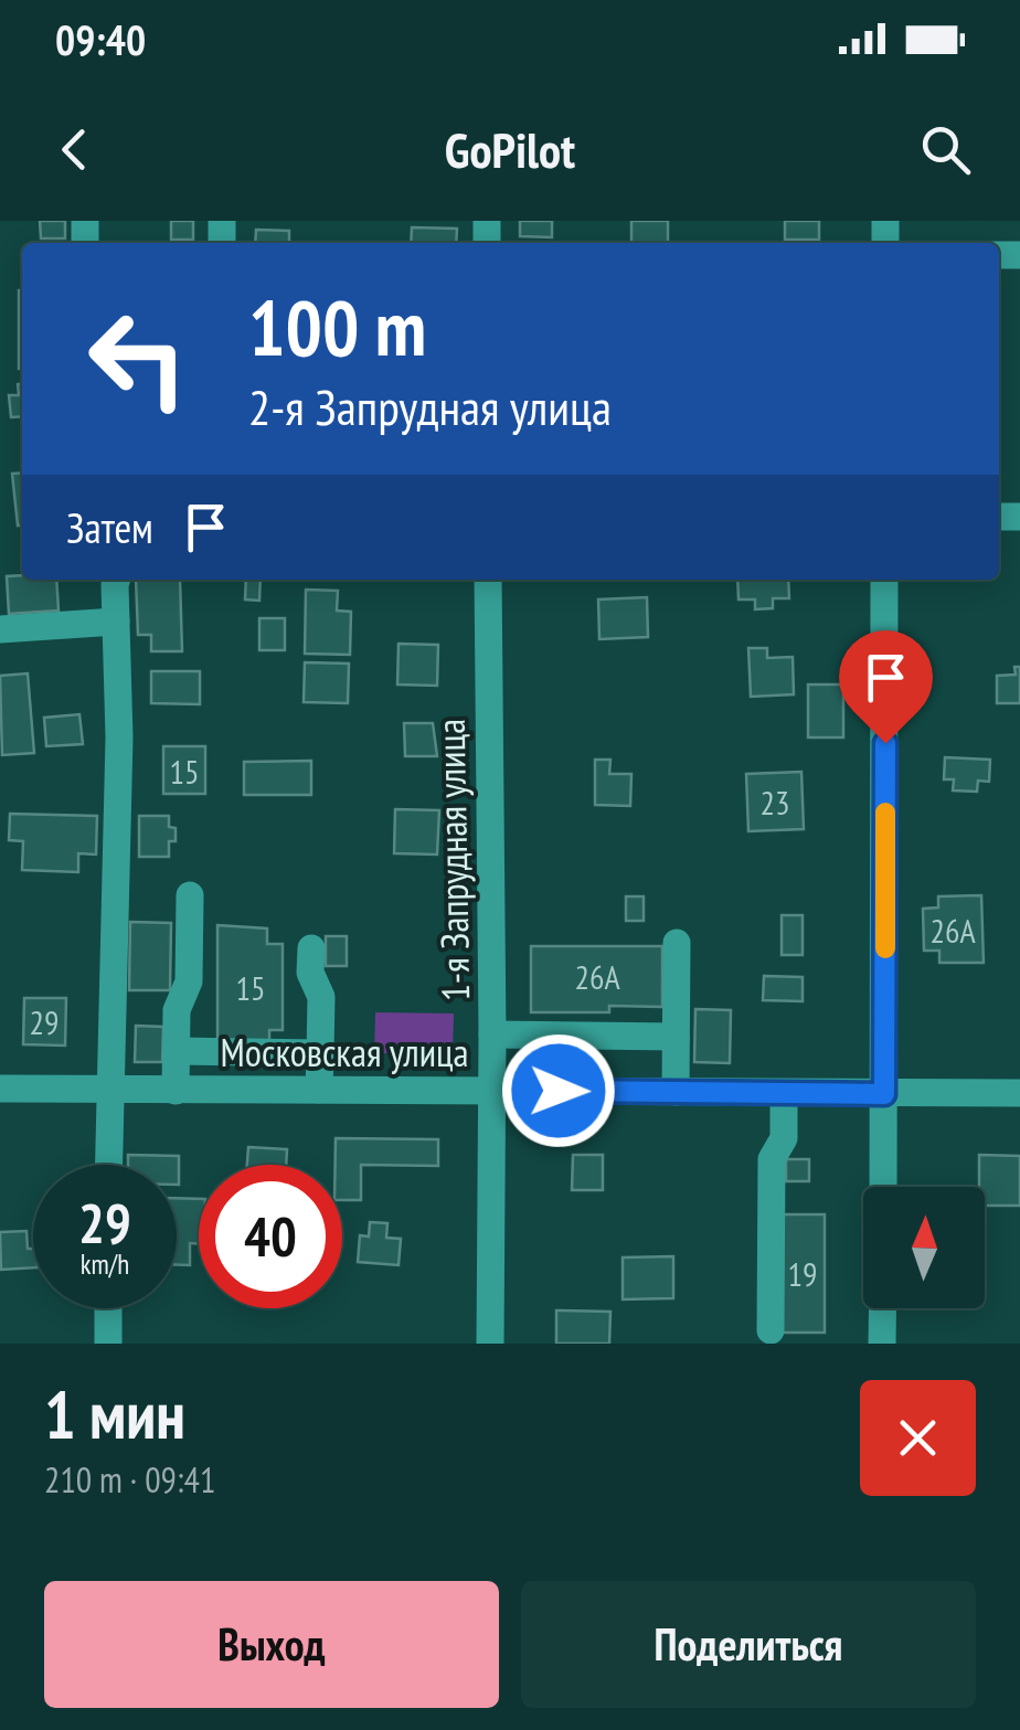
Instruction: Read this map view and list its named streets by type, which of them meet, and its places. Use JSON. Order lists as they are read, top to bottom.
{
  "streets": {
    "street": ["1-я Запрудная улица", "Московская улица"]
  },
  "crossings": [
    ["1-я Запрудная улица", "Московская улица"]
  ],
  "house_numbers": [
    "15",
    "23",
    "26А",
    "26А",
    "15",
    "29",
    "19"
  ],
  "north": "top",
  "page": {
    "status": "09:40",
    "header": "GoPilot",
    "turn": ["100 m", "2-я Запрудная улица"],
    "then": "Затем",
    "speed": "29 km/h",
    "limit": "40",
    "heading": ["1 мин", "210 m · 09:41"],
    "buttons": ["Выход", "Поделиться"]
  }
}
